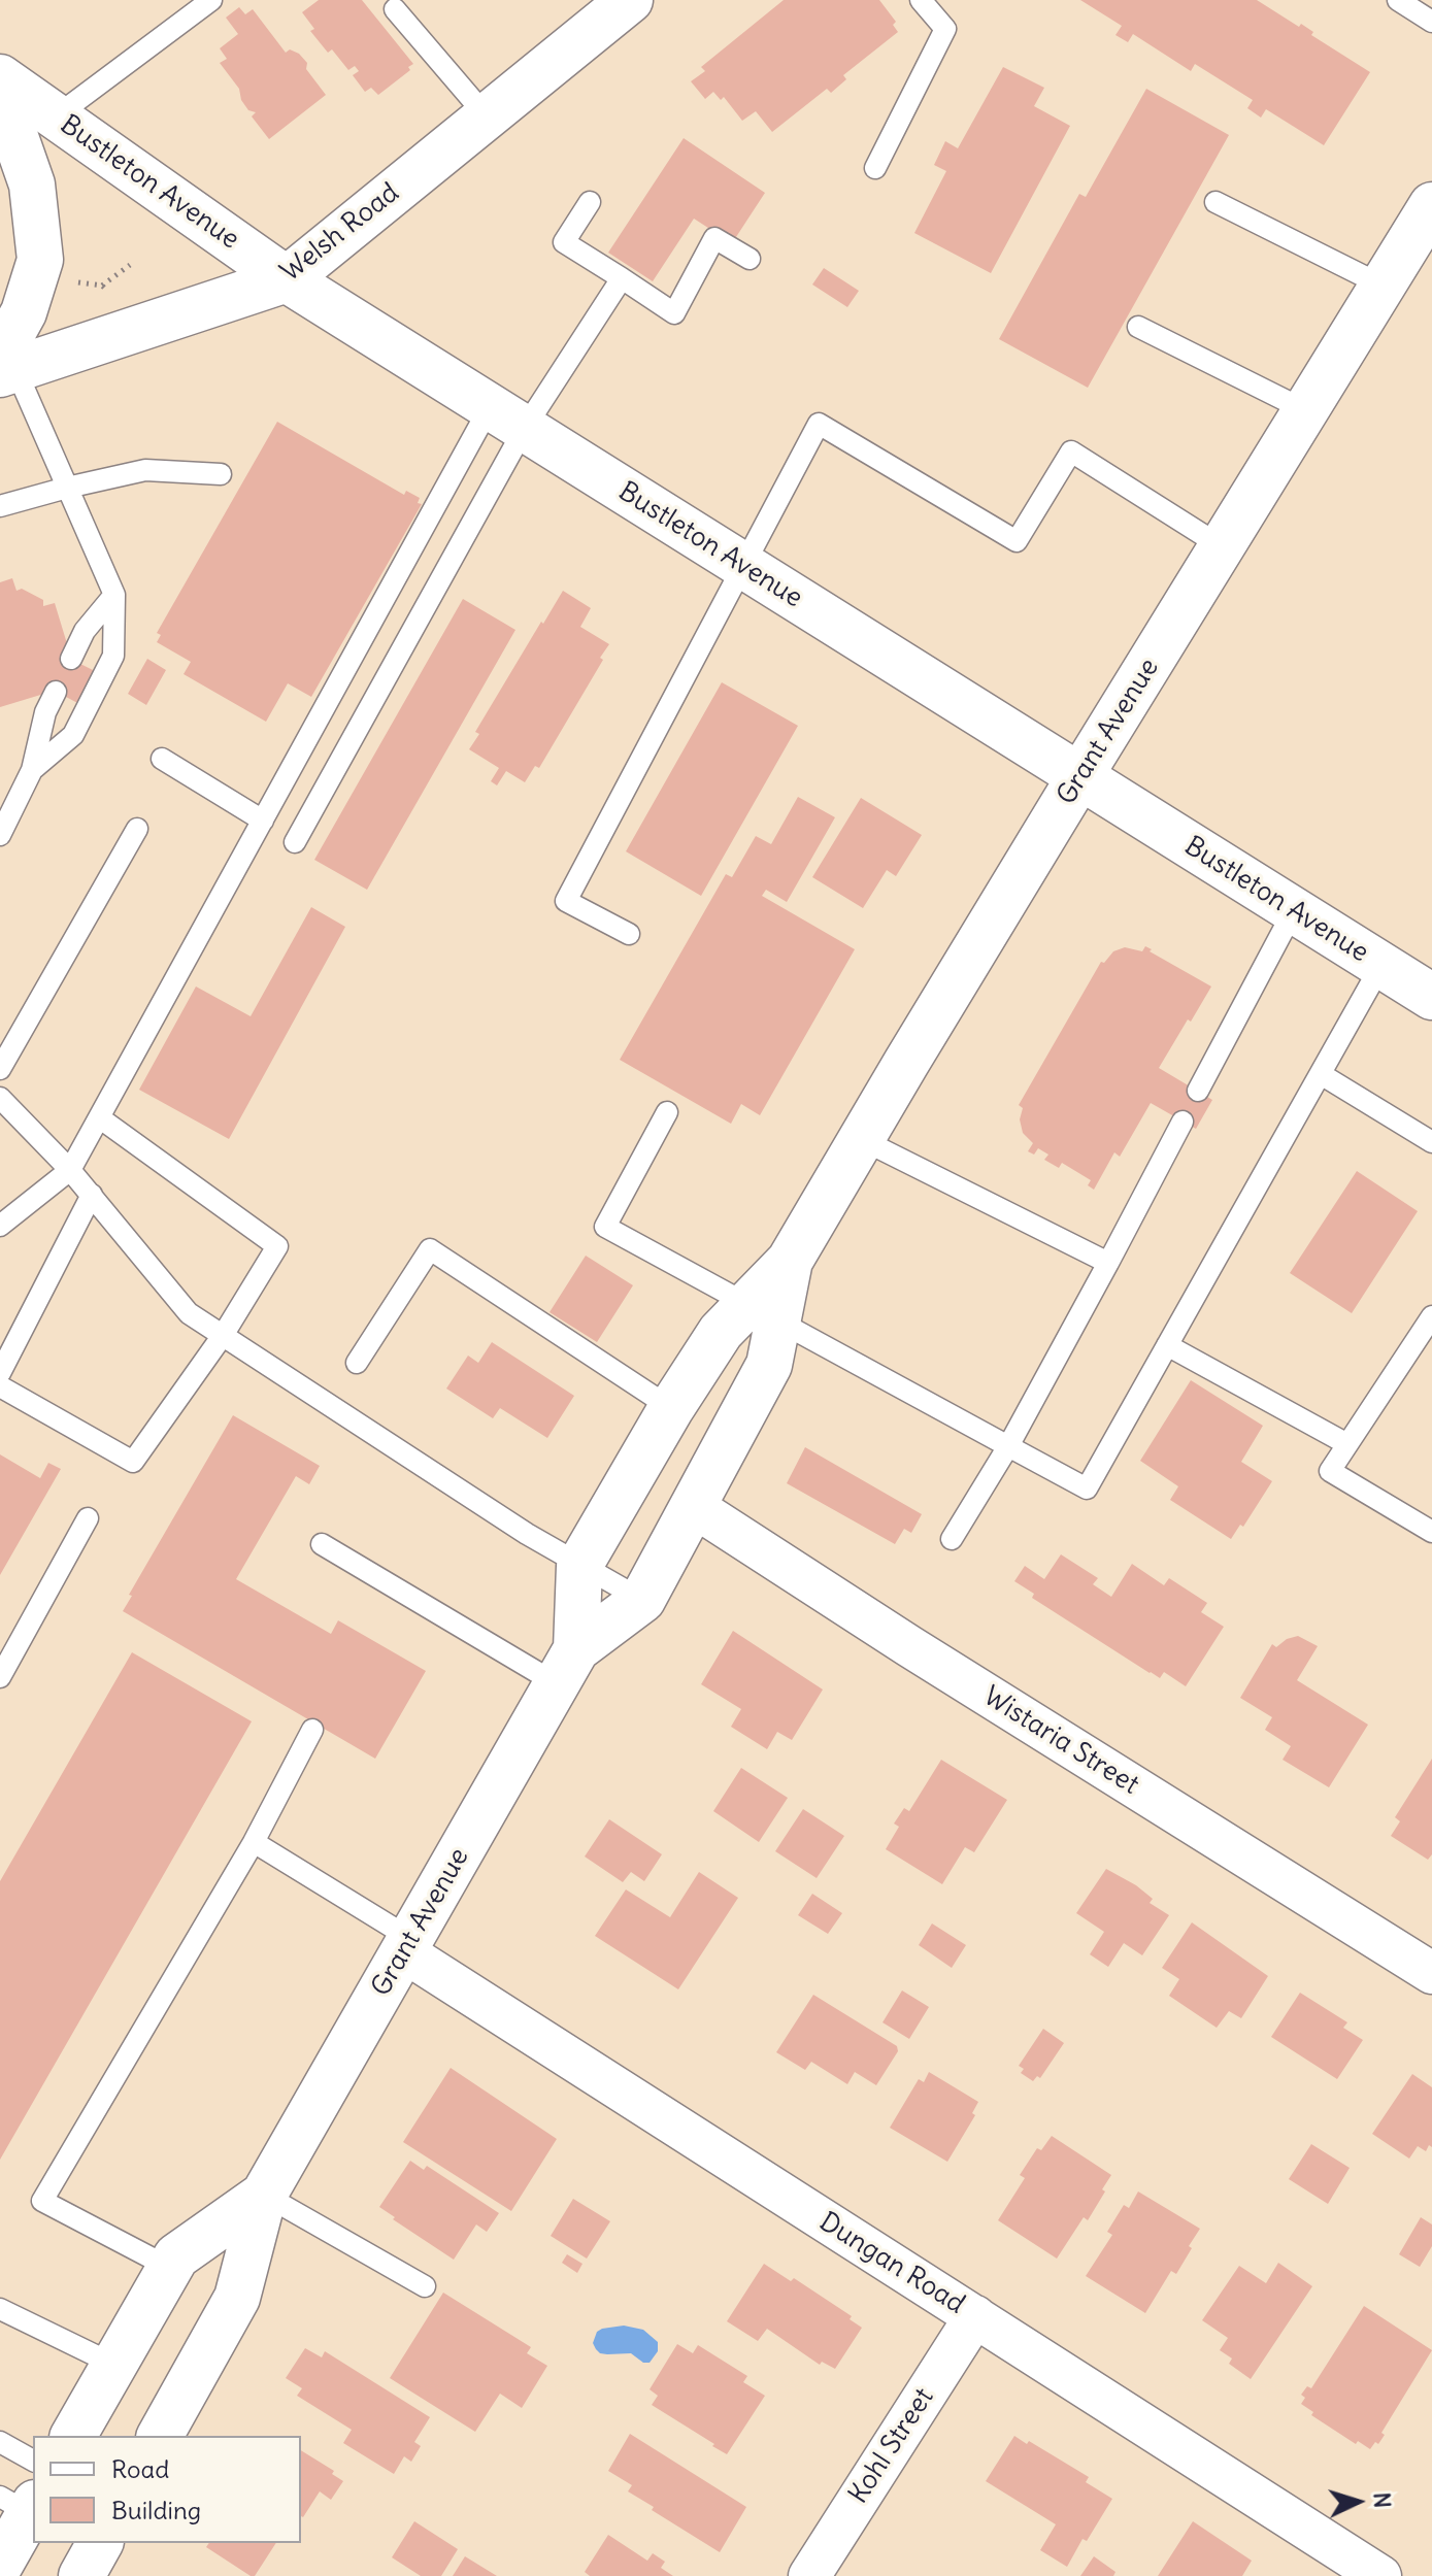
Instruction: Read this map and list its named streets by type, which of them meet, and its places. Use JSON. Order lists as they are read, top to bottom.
{
  "streets": {
    "main road": ["Bustleton Avenue", "Welsh Road", "Grant Avenue"],
    "street": ["Wistaria Street", "Dungan Road", "Kohl Street"]
  },
  "crossings": [
    ["Bustleton Avenue", "Welsh Road"],
    ["Bustleton Avenue", "Grant Avenue"],
    ["Grant Avenue", "Wistaria Street"],
    ["Grant Avenue", "Dungan Road"],
    ["Dungan Road", "Kohl Street"]
  ],
  "legend": ["Road", "Building"],
  "north": "right"
}
